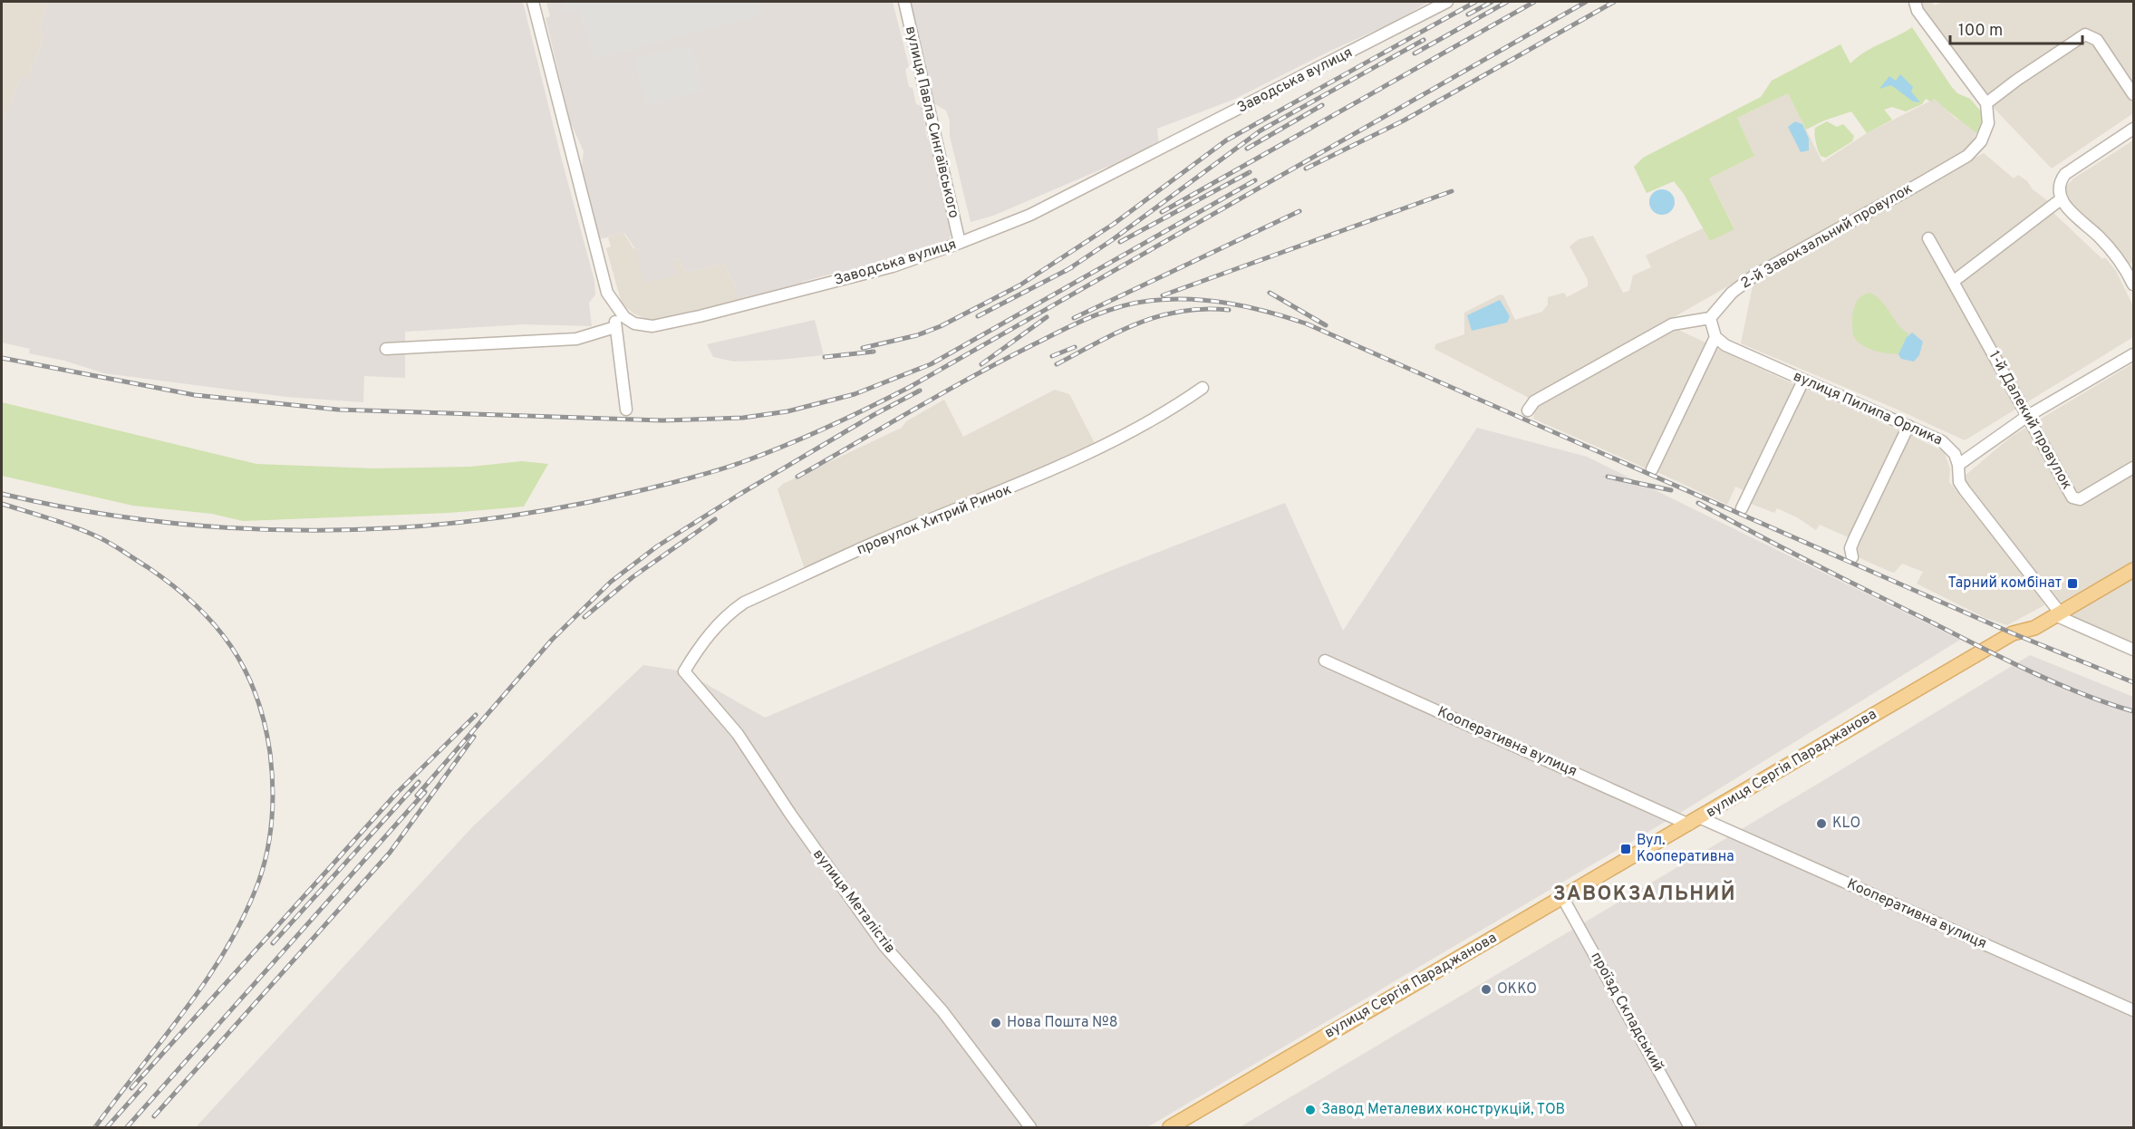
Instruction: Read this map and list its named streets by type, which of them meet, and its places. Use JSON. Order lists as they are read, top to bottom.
{
  "streets": {
    "main road": ["вулиця Сергія Параджанова"],
    "street": [
      "Заводська вулиця",
      "вулиця Павла Сингаївського",
      "2-й Завокзальний провулок",
      "вулиця Пилипа Орлика",
      "1-й Далекий провулок",
      "провулок Хитрий Ринок",
      "Кооперативна вулиця",
      "вулиця Металістів",
      "проїзд Складський"
    ]
  },
  "crossings": [
    ["Заводська вулиця", "вулиця Павла Сингаївського"],
    ["вулиця Пилипа Орлика", "вулиця Сергія Параджанова"],
    ["провулок Хитрий Ринок", "вулиця Металістів"],
    ["Кооперативна вулиця", "вулиця Сергія Параджанова"],
    ["вулиця Сергія Параджанова", "проїзд Складський"]
  ],
  "districts": ["ЗАВОКЗАЛЬНИЙ"],
  "places": {
    "transit": ["Тарний комбінат", "Вул. Кооперативна"],
    "other": [
      "KLO",
      "ОККО",
      "Нова Пошта №8",
      "Завод Металевих конструкцій, ТОВ"
    ]
  },
  "scale_bar": "100 m"
}
